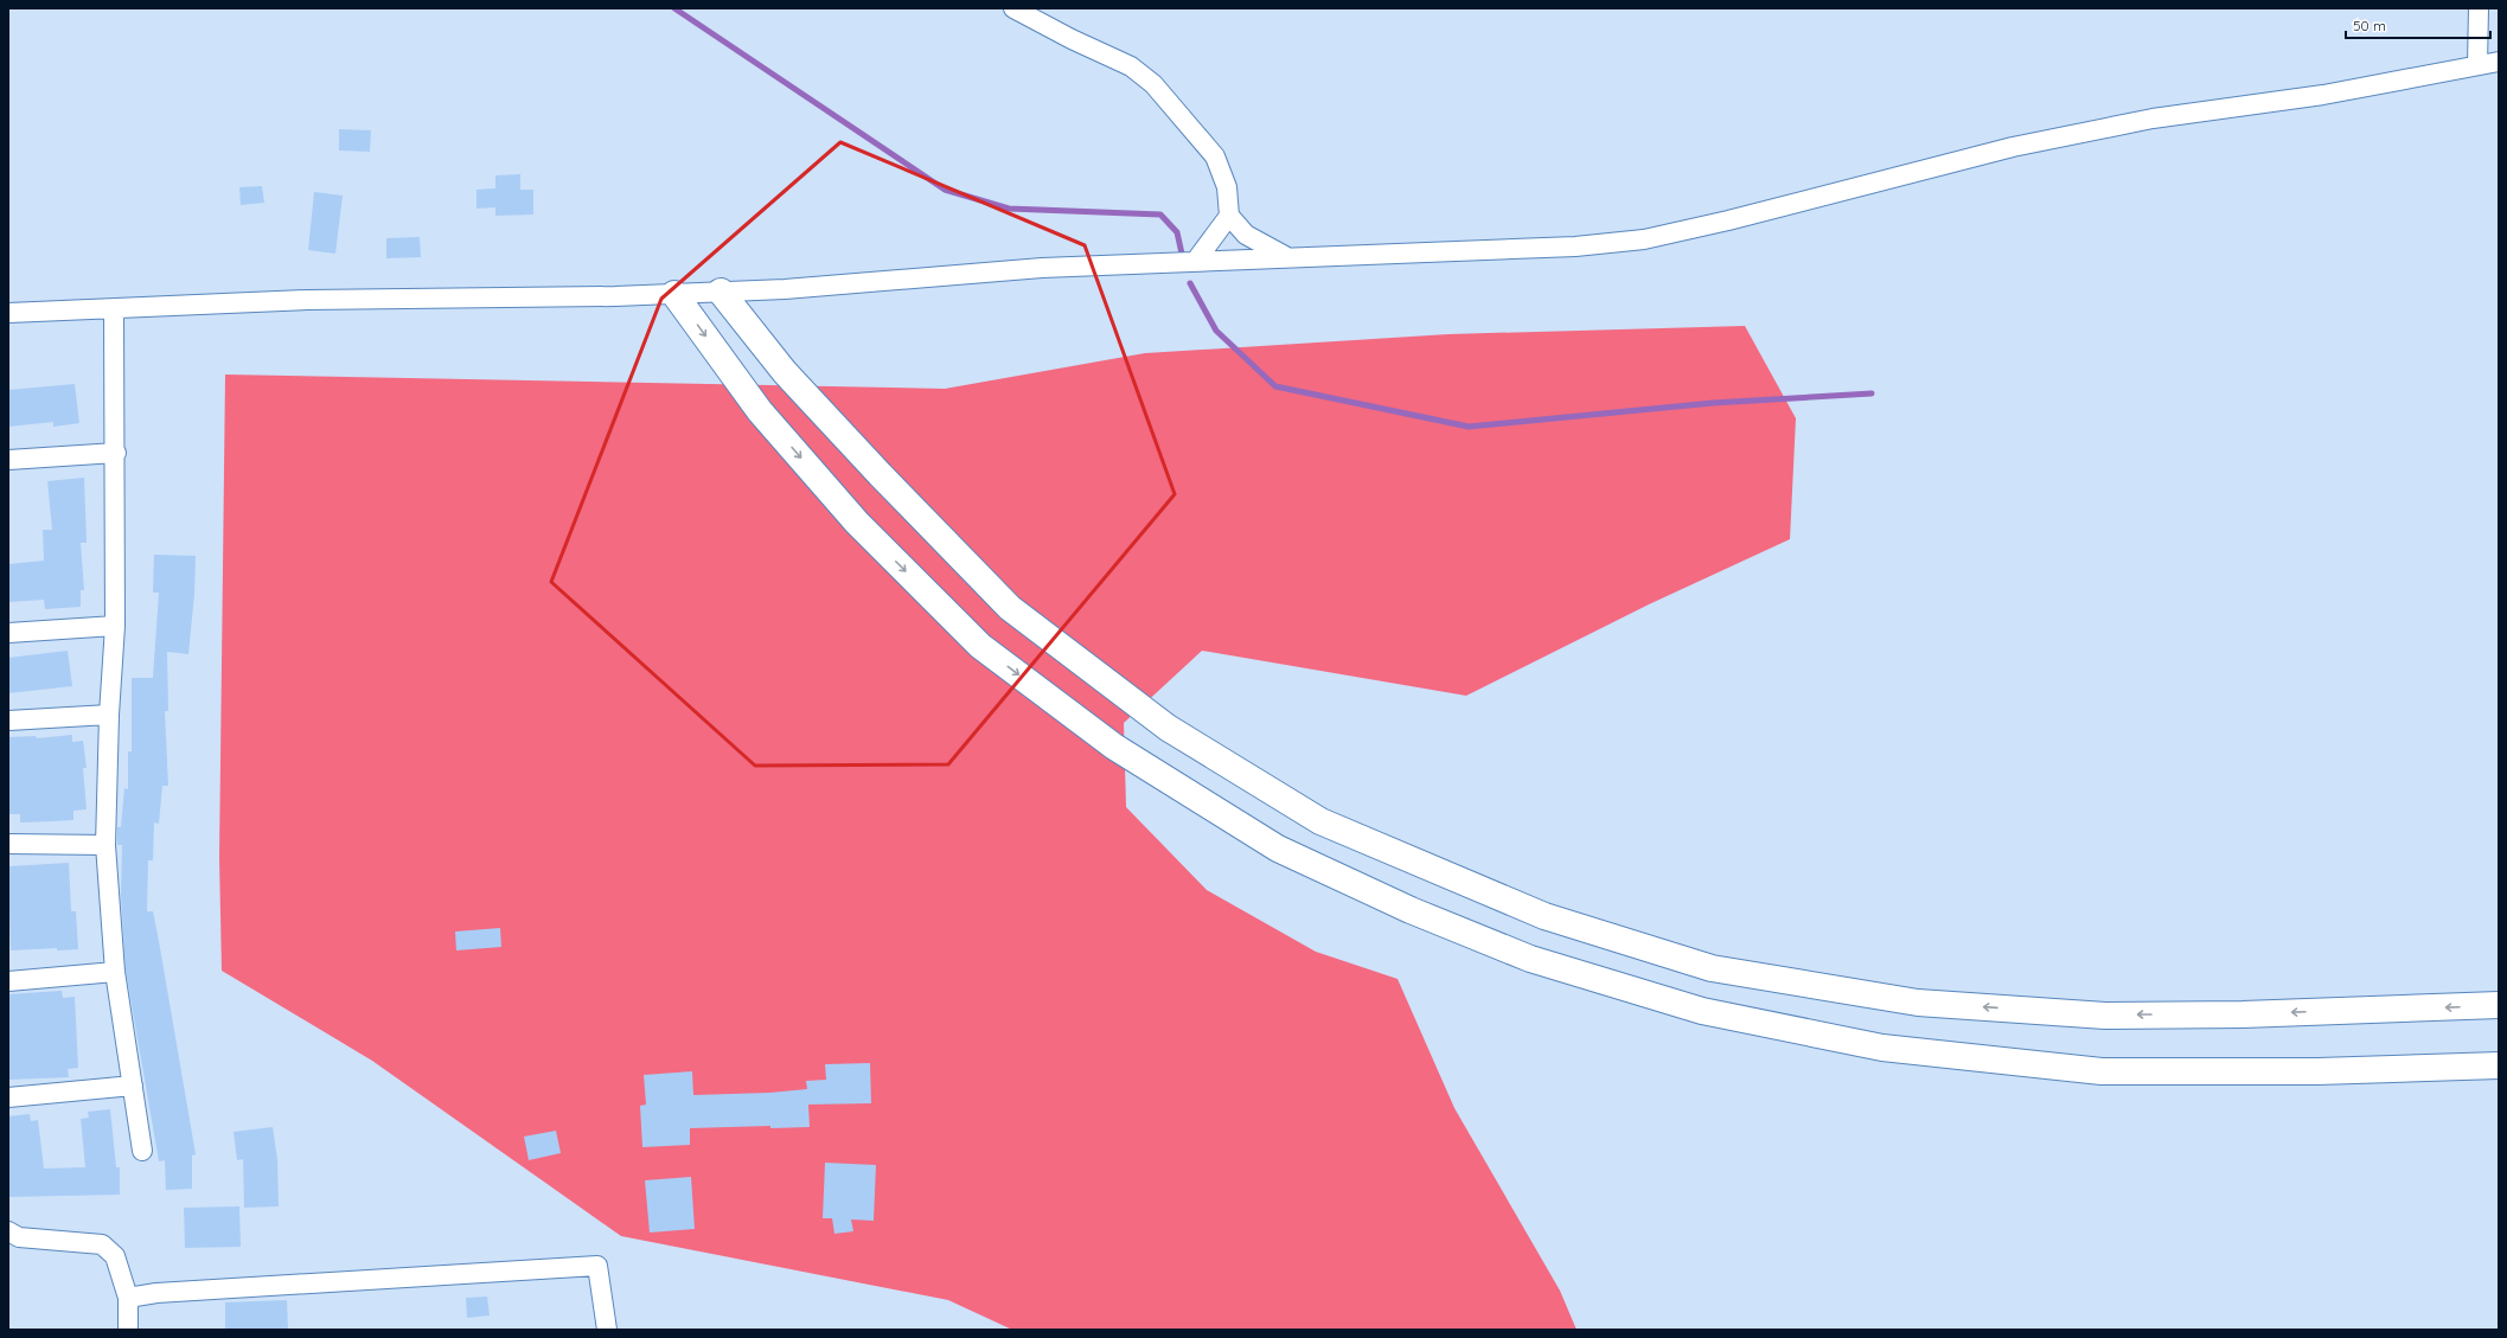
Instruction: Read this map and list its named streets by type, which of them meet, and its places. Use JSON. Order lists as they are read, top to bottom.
{
  "scale_bar": "50 m"
}
